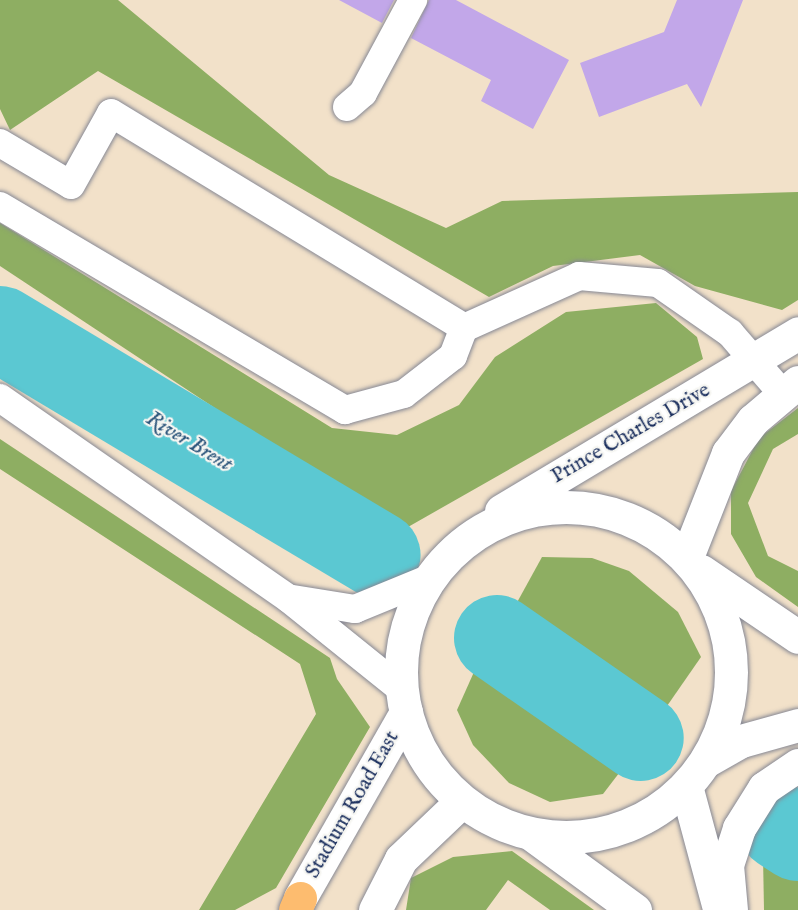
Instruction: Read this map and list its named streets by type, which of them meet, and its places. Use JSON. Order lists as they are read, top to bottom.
{
  "streets": {
    "street": ["Prince Charles Drive", "Stadium Road East"]
  },
  "water": ["River Brent"]
}
